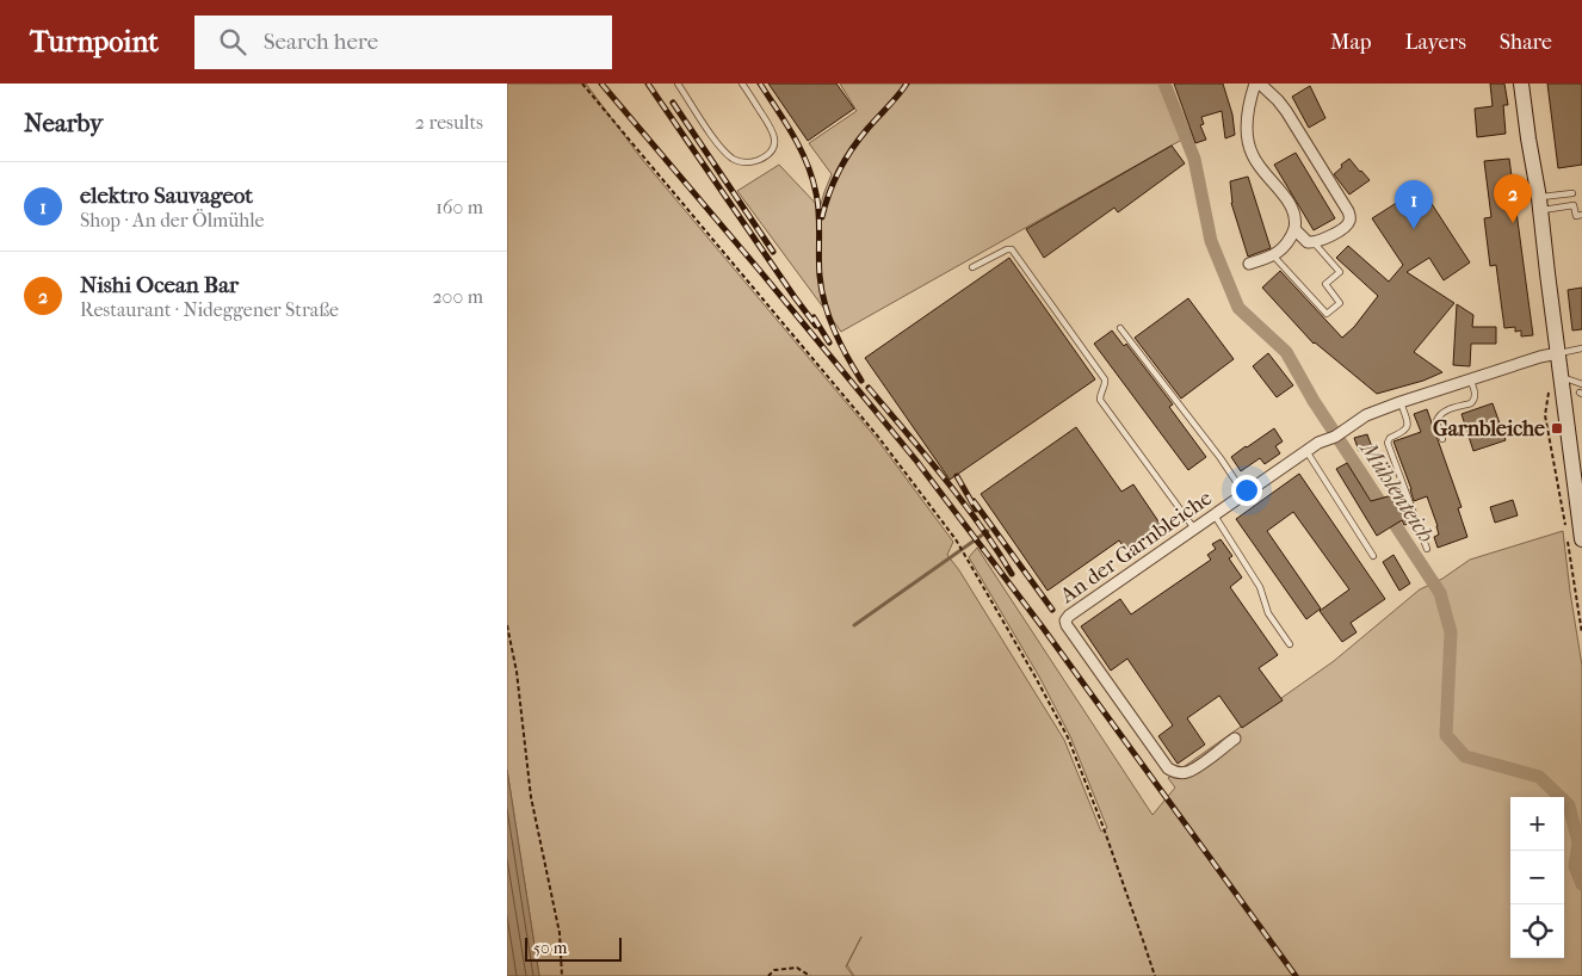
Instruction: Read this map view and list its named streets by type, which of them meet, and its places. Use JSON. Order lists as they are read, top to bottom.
{
  "streets": {
    "street": ["An der Garnbleiche"]
  },
  "water": ["Mühlenteich"],
  "places": {
    "transit": ["Garnbleiche"]
  },
  "scale_bar": "50 m",
  "page": {
    "header": "Turnpoint",
    "search": "Search here",
    "nav": ["Map", "Layers", "Share"],
    "heading": ["Nearby", "2 results"],
    "list": [
      {
        "mark": "1",
        "name": "elektro Sauvageot",
        "note": "Shop · An der Ölmühle",
        "value": "160 m"
      },
      {
        "mark": "2",
        "name": "Nishi Ocean Bar",
        "note": "Restaurant · Nideggener Straße",
        "value": "200 m"
      }
    ],
    "pins": ["2", "1"],
    "map_buttons": ["+", "−"],
    "scale": "50 m"
  }
}
